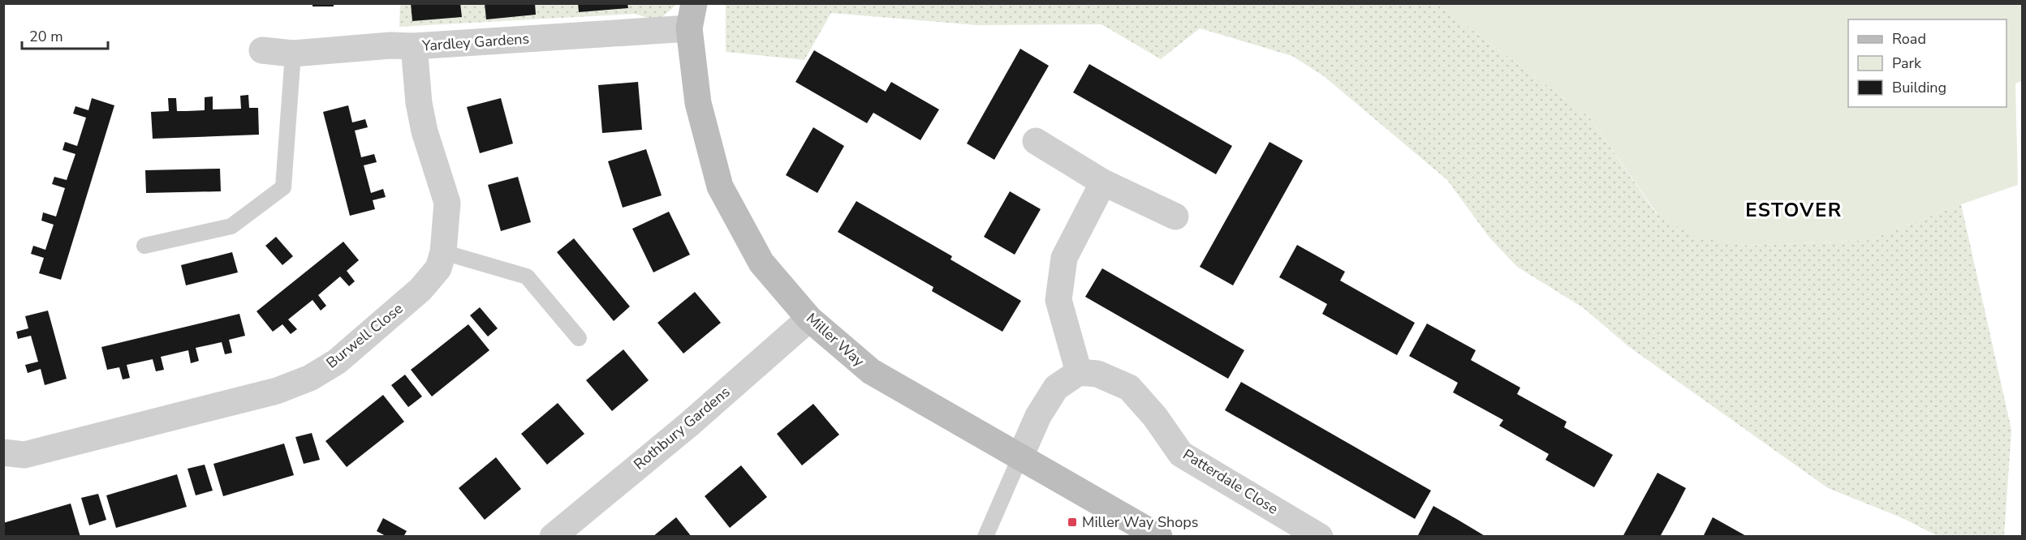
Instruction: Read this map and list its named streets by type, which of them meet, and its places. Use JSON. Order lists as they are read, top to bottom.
{
  "streets": {
    "street": [
      "Yardley Gardens",
      "Burwell Close",
      "Miller Way",
      "Rothbury Gardens",
      "Patterdale Close"
    ]
  },
  "crossings": [
    ["Yardley Gardens", "Burwell Close"],
    ["Yardley Gardens", "Miller Way"],
    ["Miller Way", "Rothbury Gardens"]
  ],
  "districts": ["ESTOVER"],
  "places": {
    "transit": ["Miller Way Shops"]
  },
  "legend": ["Road", "Park", "Building"],
  "scale_bar": "20 m"
}
